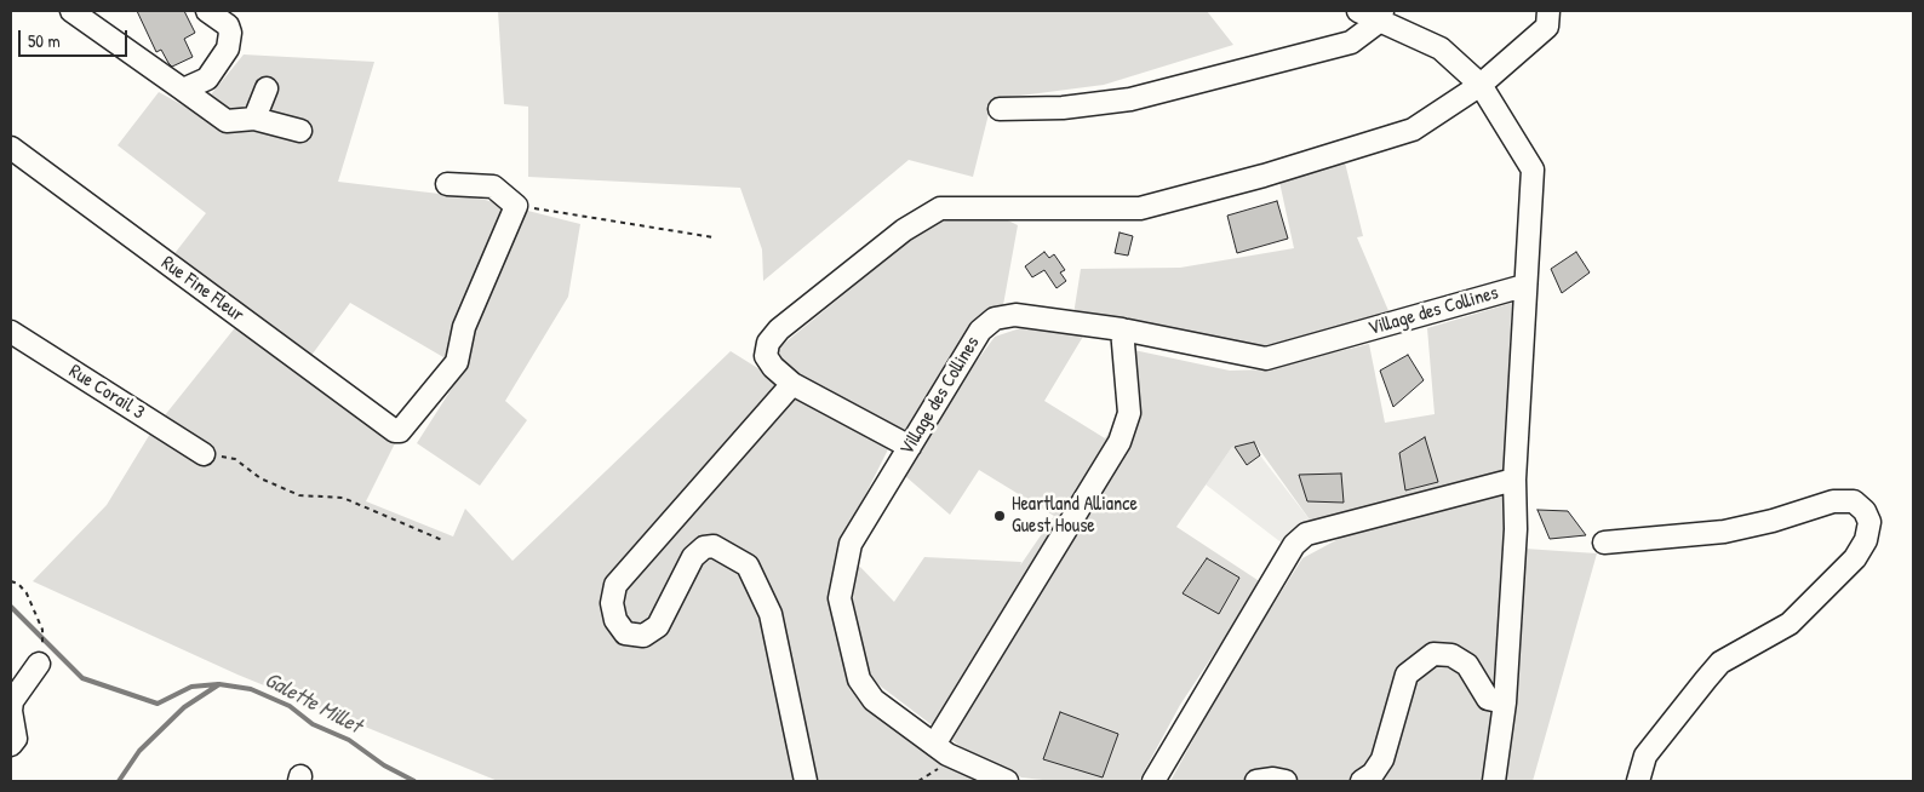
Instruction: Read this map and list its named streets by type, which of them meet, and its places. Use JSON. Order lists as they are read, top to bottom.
{
  "streets": {
    "street": ["Rue Fine Fleur", "Village des Collines", "Rue Corail 3"]
  },
  "water": ["Galette Millet"],
  "places": ["Heartland Alliance Guest House"],
  "scale_bar": "50 m"
}
